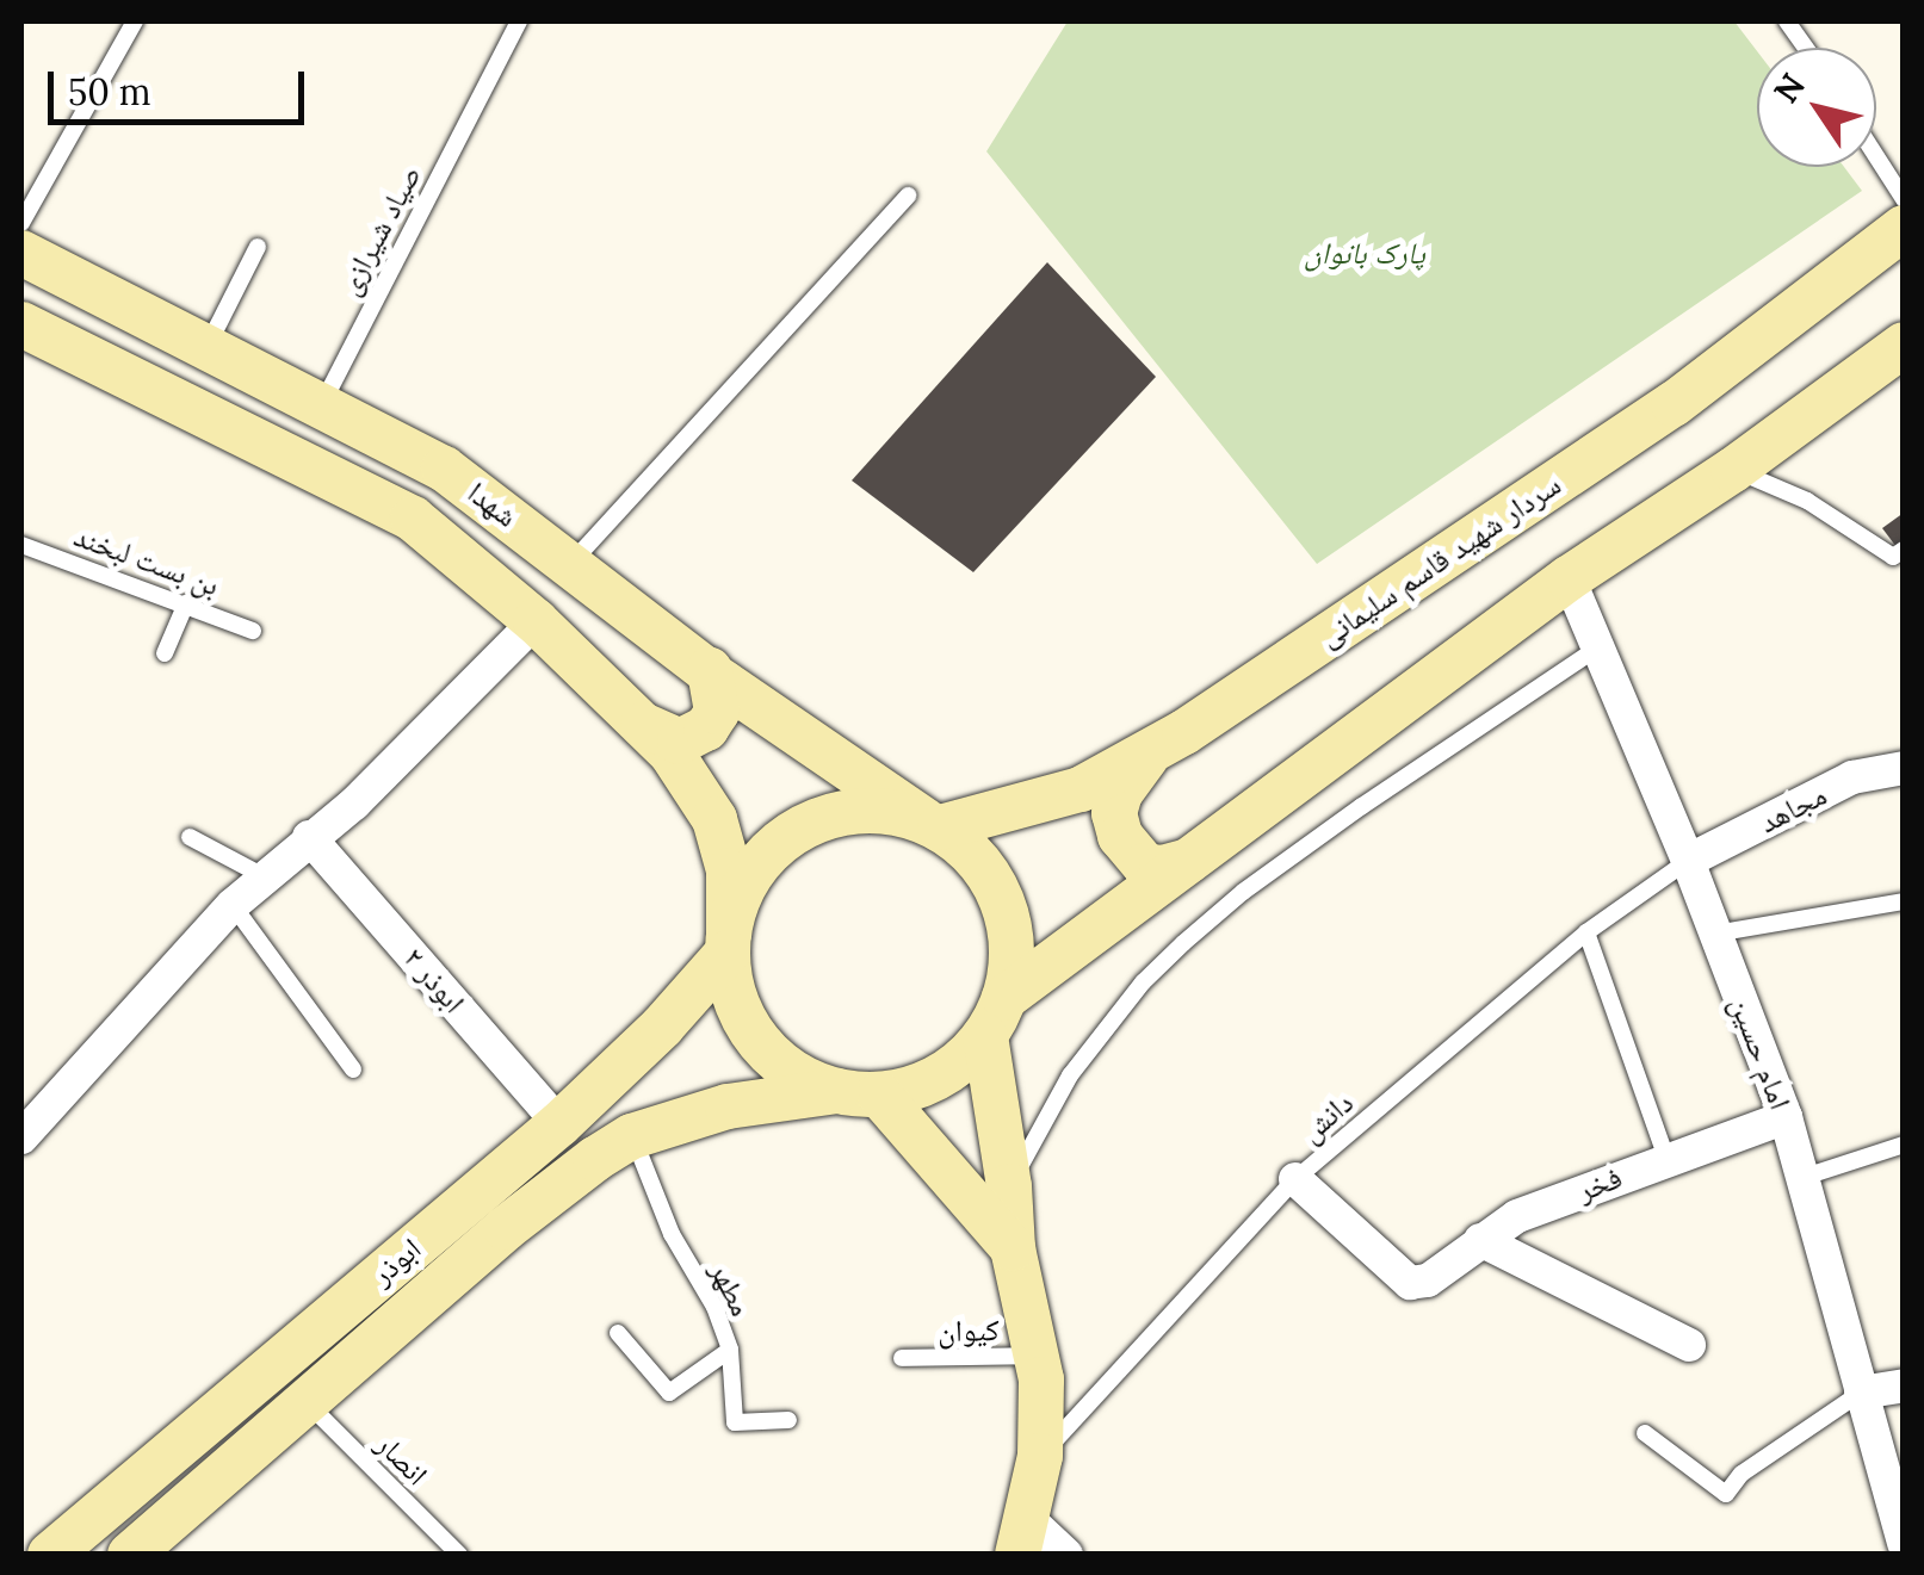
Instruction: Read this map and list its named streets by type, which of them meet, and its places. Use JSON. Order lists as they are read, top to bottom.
{
  "streets": {
    "main road": ["شهدا", "سردار شهید قاسم سلیمانی", "ابوذر"],
    "street": [
      "مجاهد",
      "ابوذر ۲",
      "امام حسین",
      "فخر"
    ],
    "lane": [
      "صیاد شیرازی",
      "بن بست لبخند",
      "دانش",
      "مطهر",
      "کیوان",
      "انصار"
    ]
  },
  "crossings": [
    ["صیاد شیرازی", "شهدا"],
    ["شهدا", "سردار شهید قاسم سلیمانی"],
    ["شهدا", "ابوذر"],
    ["سردار شهید قاسم سلیمانی", "ابوذر"],
    ["مجاهد", "امام حسین"],
    ["مجاهد", "دانش"],
    ["ابوذر ۲", "ابوذر"],
    ["امام حسین", "دانش"],
    ["امام حسین", "فخر"],
    ["دانش", "فخر"],
    ["ابوذر", "مطهر"],
    ["ابوذر", "انصار"]
  ],
  "parks": ["پارک بانوان"],
  "scale_bar": "50 m",
  "north": "top left"
}
